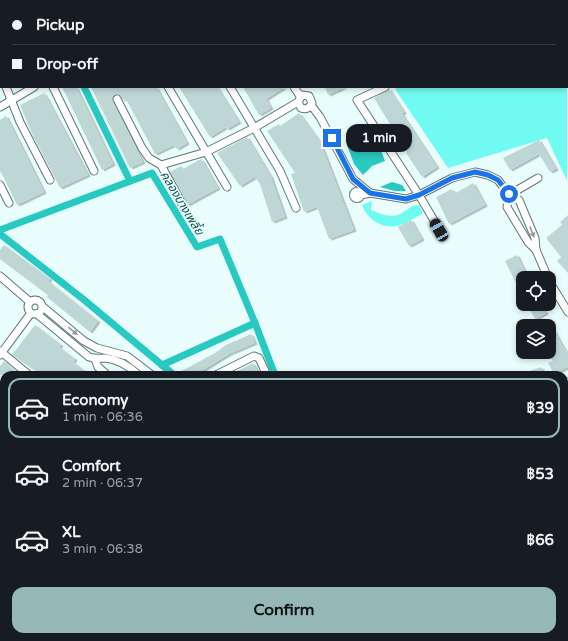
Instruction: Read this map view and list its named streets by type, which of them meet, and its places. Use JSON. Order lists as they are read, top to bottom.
{
  "water": ["คลองบางเพลี้ย"],
  "page": {
    "banner": ["Pickup", "Drop-off"],
    "bubble": "1 min",
    "list": [
      {
        "name": "Economy",
        "note": "1 min · 06:36",
        "value": "฿39"
      },
      {
        "name": "Comfort",
        "note": "2 min · 06:37",
        "value": "฿53"
      },
      {
        "name": "XL",
        "note": "3 min · 06:38",
        "value": "฿66"
      }
    ],
    "buttons": "Confirm"
  }
}
